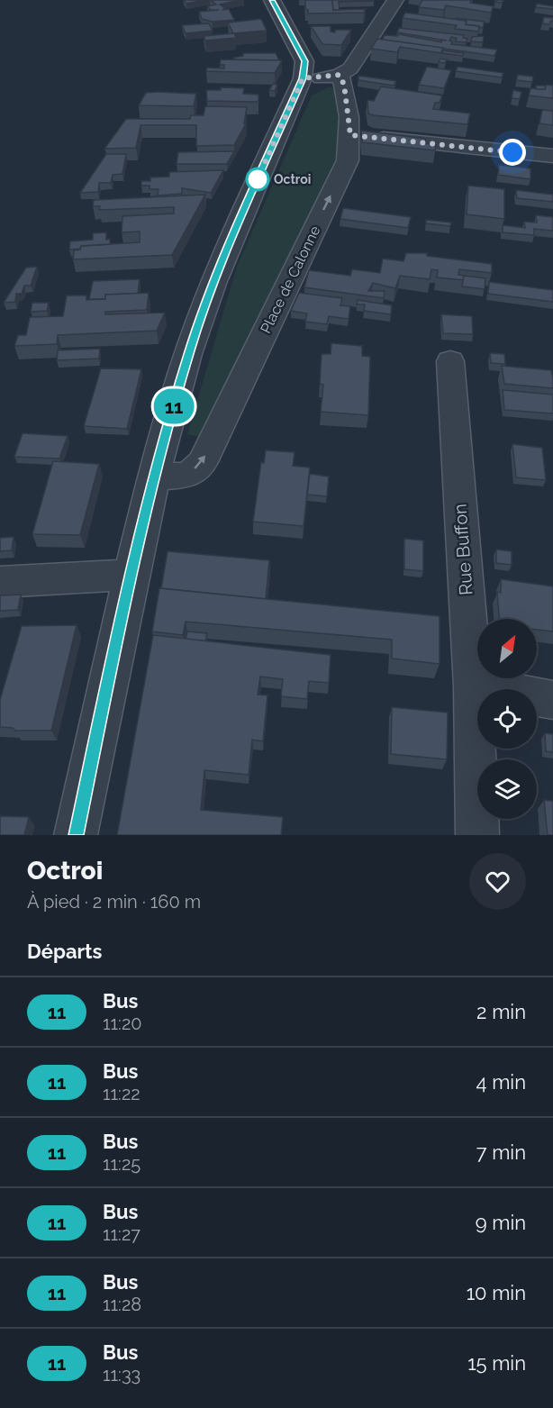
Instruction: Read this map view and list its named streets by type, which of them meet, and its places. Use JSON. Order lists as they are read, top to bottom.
{
  "streets": {
    "street": ["Place de Calonne", "Rue Buffon"]
  },
  "places": ["Octroi"],
  "lines": ["bus line 11"],
  "north": "top right",
  "page": {
    "on_map": "11",
    "heading": [
      ["Octroi", "À pied · 2 min · 160 m"],
      "Départs"
    ],
    "list": [
      {
        "mark": "11",
        "name": "Bus",
        "note": "11:20",
        "value": "2 min"
      },
      {
        "mark": "11",
        "name": "Bus",
        "note": "11:22",
        "value": "4 min"
      },
      {
        "mark": "11",
        "name": "Bus",
        "note": "11:25",
        "value": "7 min"
      },
      {
        "mark": "11",
        "name": "Bus",
        "note": "11:27",
        "value": "9 min"
      },
      {
        "mark": "11",
        "name": "Bus",
        "note": "11:28",
        "value": "10 min"
      },
      {
        "mark": "11",
        "name": "Bus",
        "note": "11:33",
        "value": "15 min"
      }
    ]
  }
}
